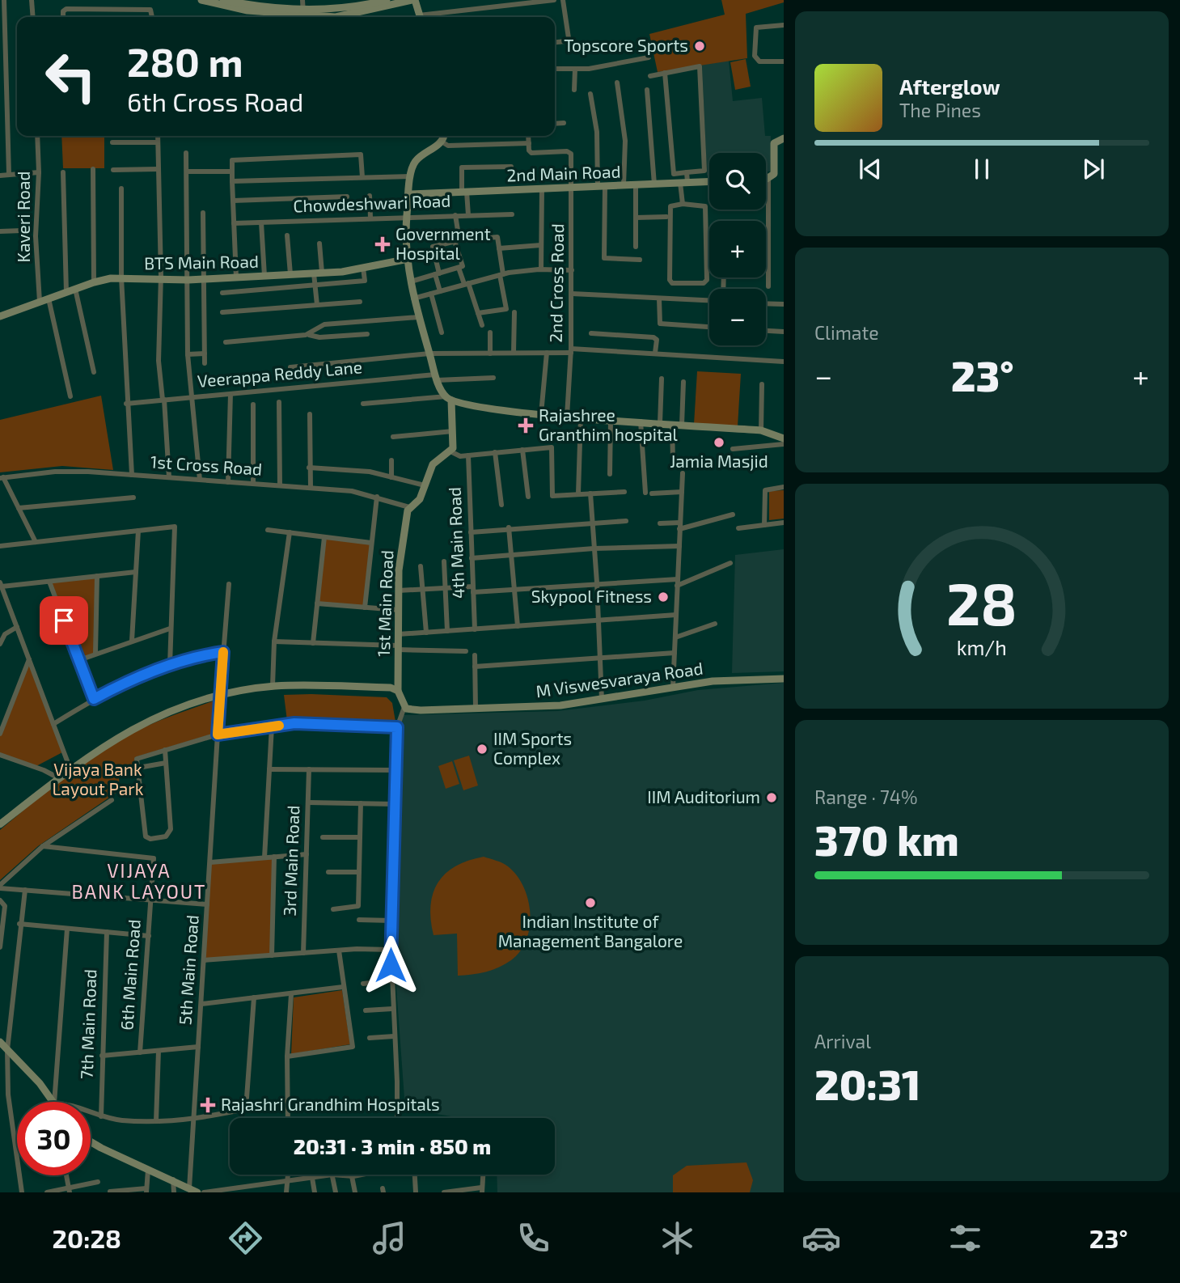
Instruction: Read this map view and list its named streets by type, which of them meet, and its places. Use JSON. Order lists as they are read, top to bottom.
{
  "streets": {
    "street": [
      "2nd Main Road",
      "Chowdeshwari Road",
      "Kaveri Road",
      "BTS Main Road",
      "2nd Cross Road",
      "Veerappa Reddy Lane",
      "1st Cross Road",
      "4th Main Road",
      "1st Main Road",
      "M Viswesvaraya Road",
      "3rd Main Road",
      "5th Main Road",
      "6th Main Road",
      "7th Main Road"
    ]
  },
  "crossings": [
    ["2nd Main Road", "2nd Cross Road"],
    ["Kaveri Road", "BTS Main Road"],
    ["1st Cross Road", "1st Main Road"]
  ],
  "districts": ["VIJAYA BANK LAYOUT"],
  "parks": ["Vijaya Bank Layout Park"],
  "places": {
    "other": [
      "Topscore Sports",
      "Jamia Masjid",
      "Skypool Fitness",
      "IIM Sports Complex",
      "IIM Auditorium",
      "Indian Institute of Management Bangalore"
    ],
    "health": ["Government Hospital", "Rajashree Granthim hospital", "Rajashri Grandhim Hospitals"]
  },
  "page": {
    "turn": ["280 m", "6th Cross Road"],
    "song": ["Afterglow", "The Pines"],
    "map_buttons": ["+", "−"],
    "tile": [
      "Climate",
      ["Range · 74%", "370 km"],
      ["Arrival", "20:31"]
    ],
    "heat": ["−", "23°", "+"],
    "limit": "30",
    "trip": "20:31 · 3 min · 850 m",
    "tabs": ["20:28", "23°"],
    "gauge": ["28", "km/h"]
  }
}
